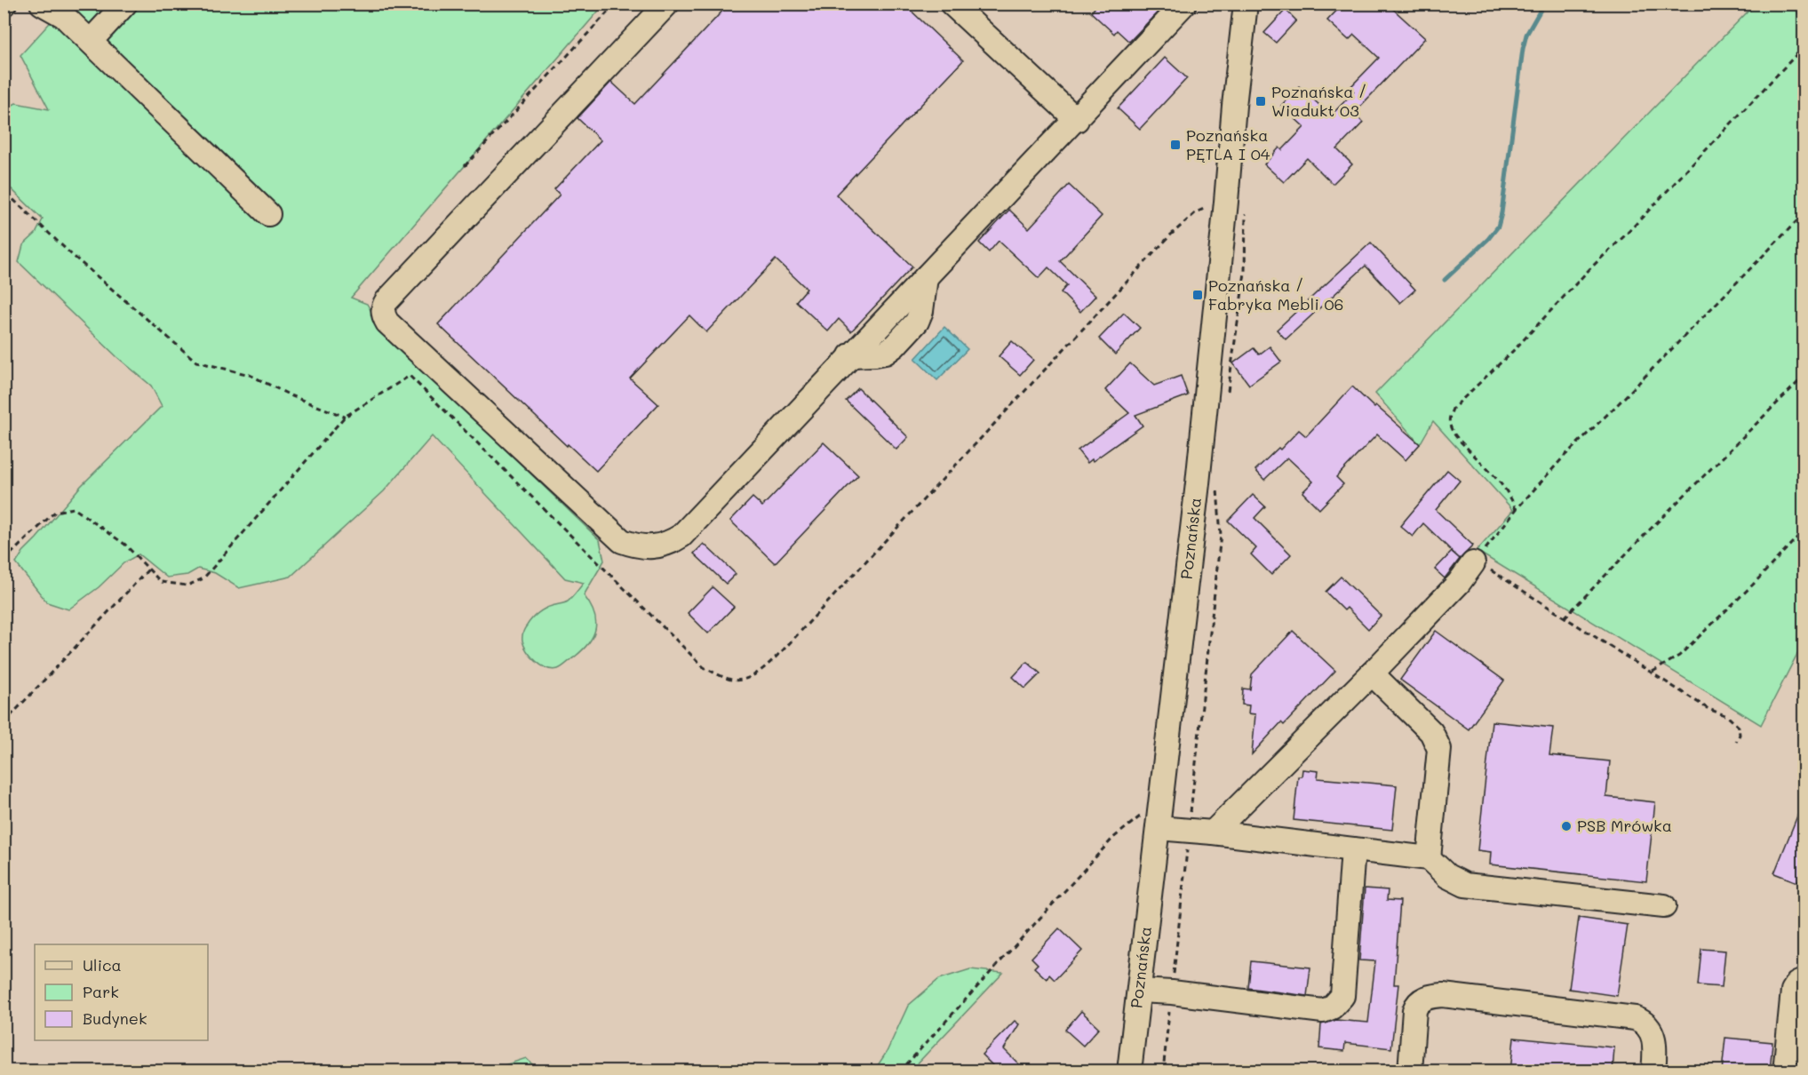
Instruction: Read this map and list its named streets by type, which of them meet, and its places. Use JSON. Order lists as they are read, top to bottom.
{
  "streets": {
    "street": ["Poznańska"]
  },
  "places": {
    "transit": ["Poznańska / Wiadukt 03", "Poznańska PĘTLA I 04", "Poznańska / Fabryka Mebli 06"],
    "other": ["PSB Mrówka"]
  },
  "legend": ["Ulica", "Park", "Budynek"]
}
